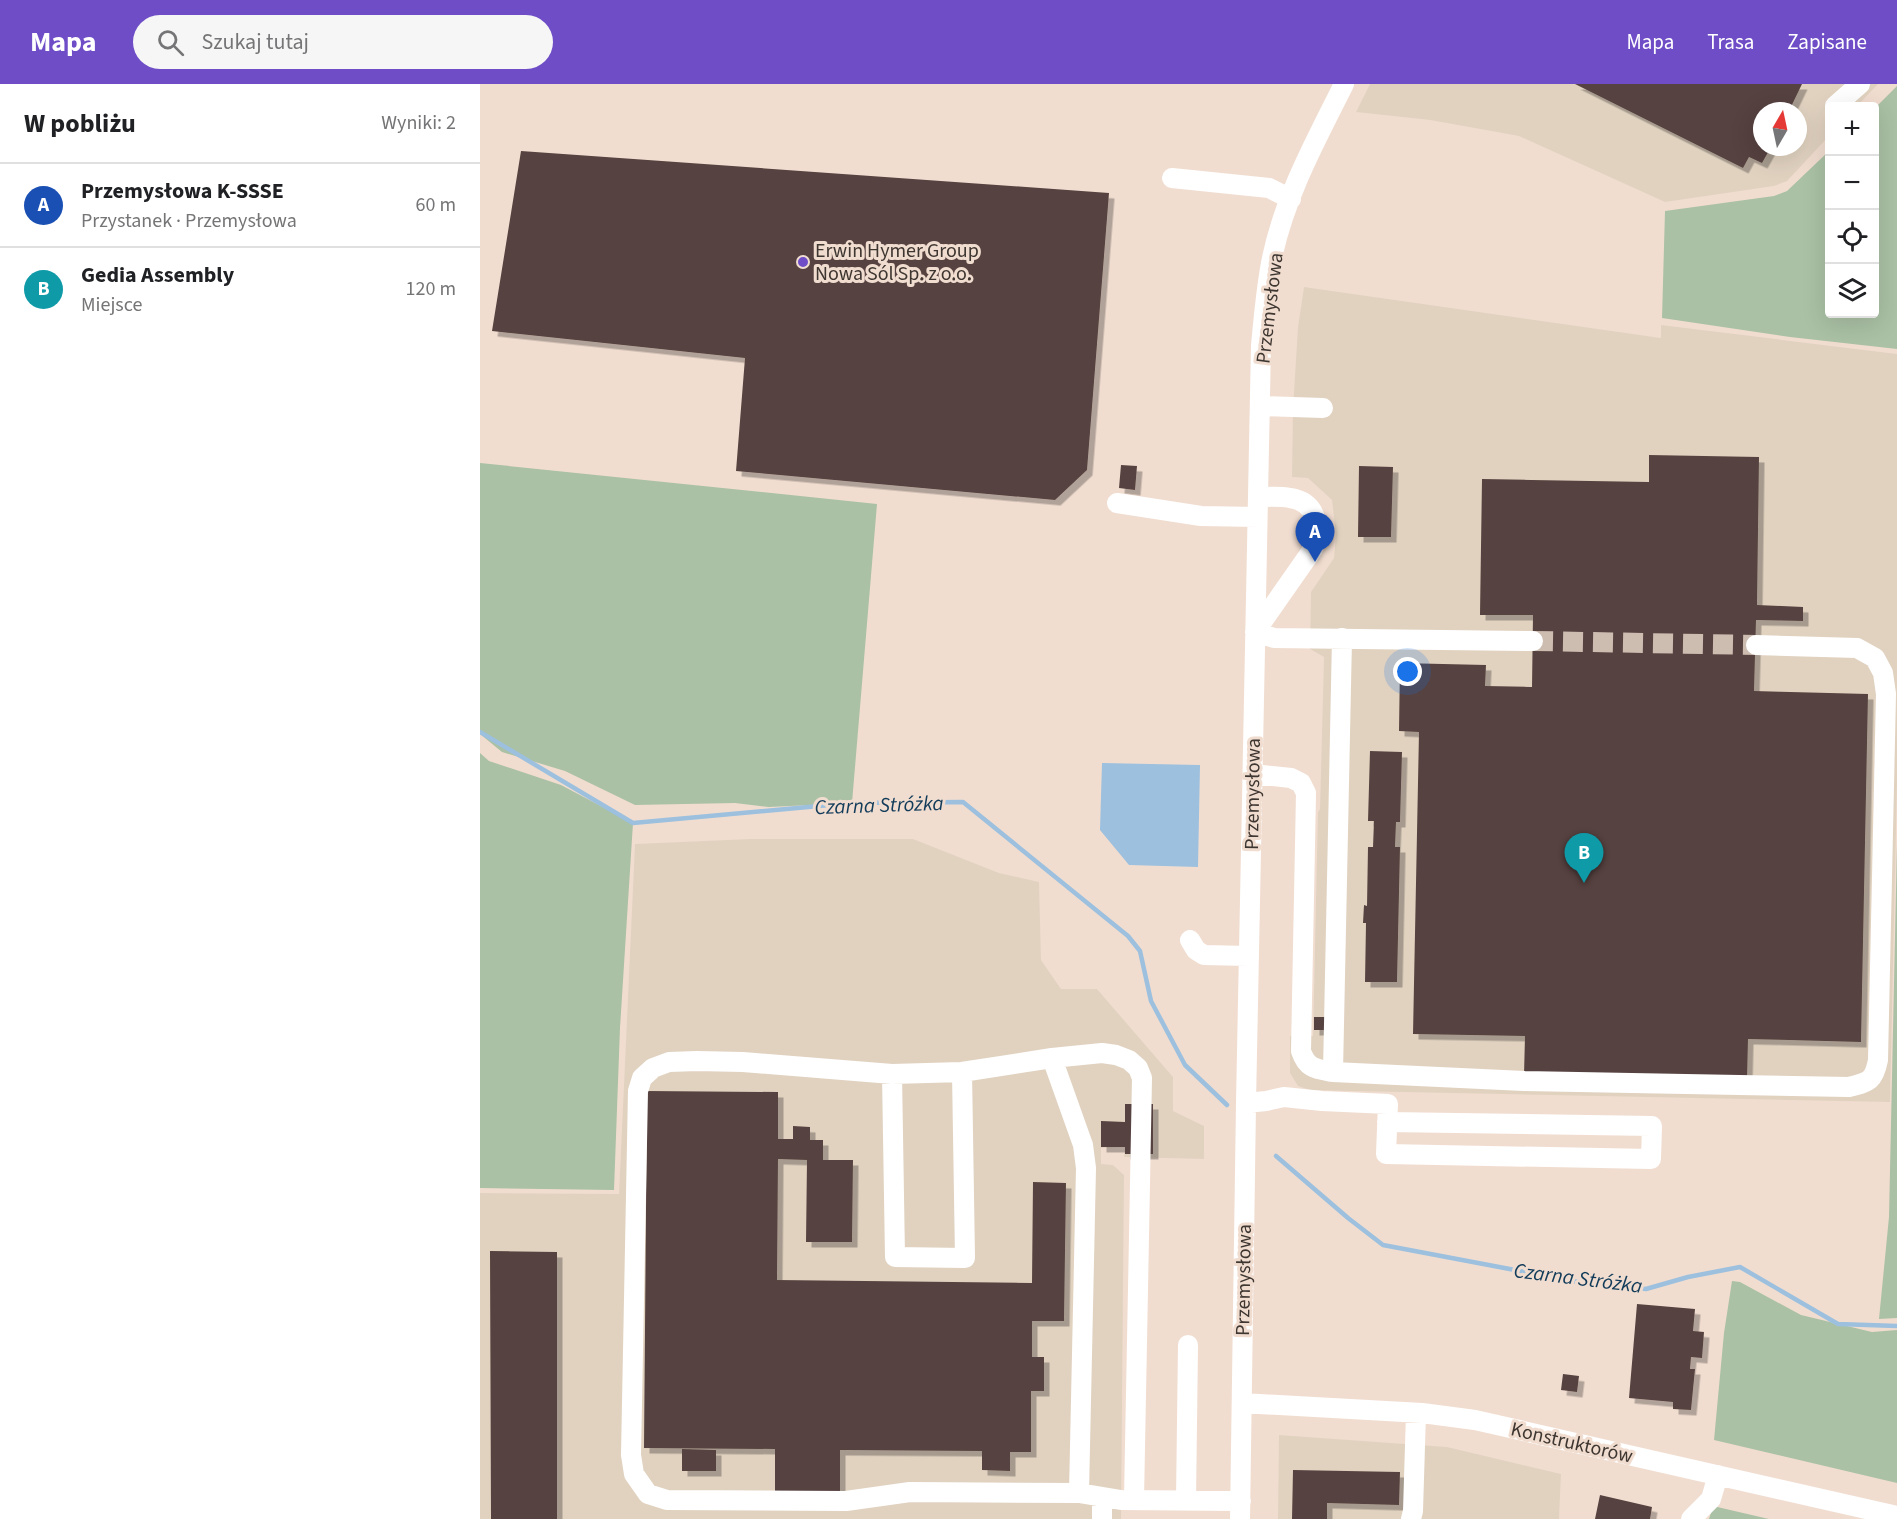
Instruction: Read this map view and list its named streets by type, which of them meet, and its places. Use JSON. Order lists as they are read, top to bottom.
{
  "streets": {
    "street": ["Przemysłowa", "Konstruktorów"]
  },
  "crossings": [
    ["Przemysłowa", "Konstruktorów"]
  ],
  "water": ["Czarna Stróżka"],
  "places": ["Erwin Hymer Group Nowa Sól Sp. z o.o."],
  "north": "top",
  "page": {
    "header": "Mapa",
    "search": "Szukaj tutaj",
    "nav": ["Mapa", "Trasa", "Zapisane"],
    "heading": ["W pobliżu", "Wyniki: 2"],
    "map_buttons": ["+", "−"],
    "list": [
      {
        "mark": "A",
        "name": "Przemysłowa K-SSSE",
        "note": "Przystanek · Przemysłowa",
        "value": "60 m"
      },
      {
        "mark": "B",
        "name": "Gedia Assembly",
        "note": "Miejsce",
        "value": "120 m"
      }
    ],
    "pins": ["A", "B"]
  }
}
